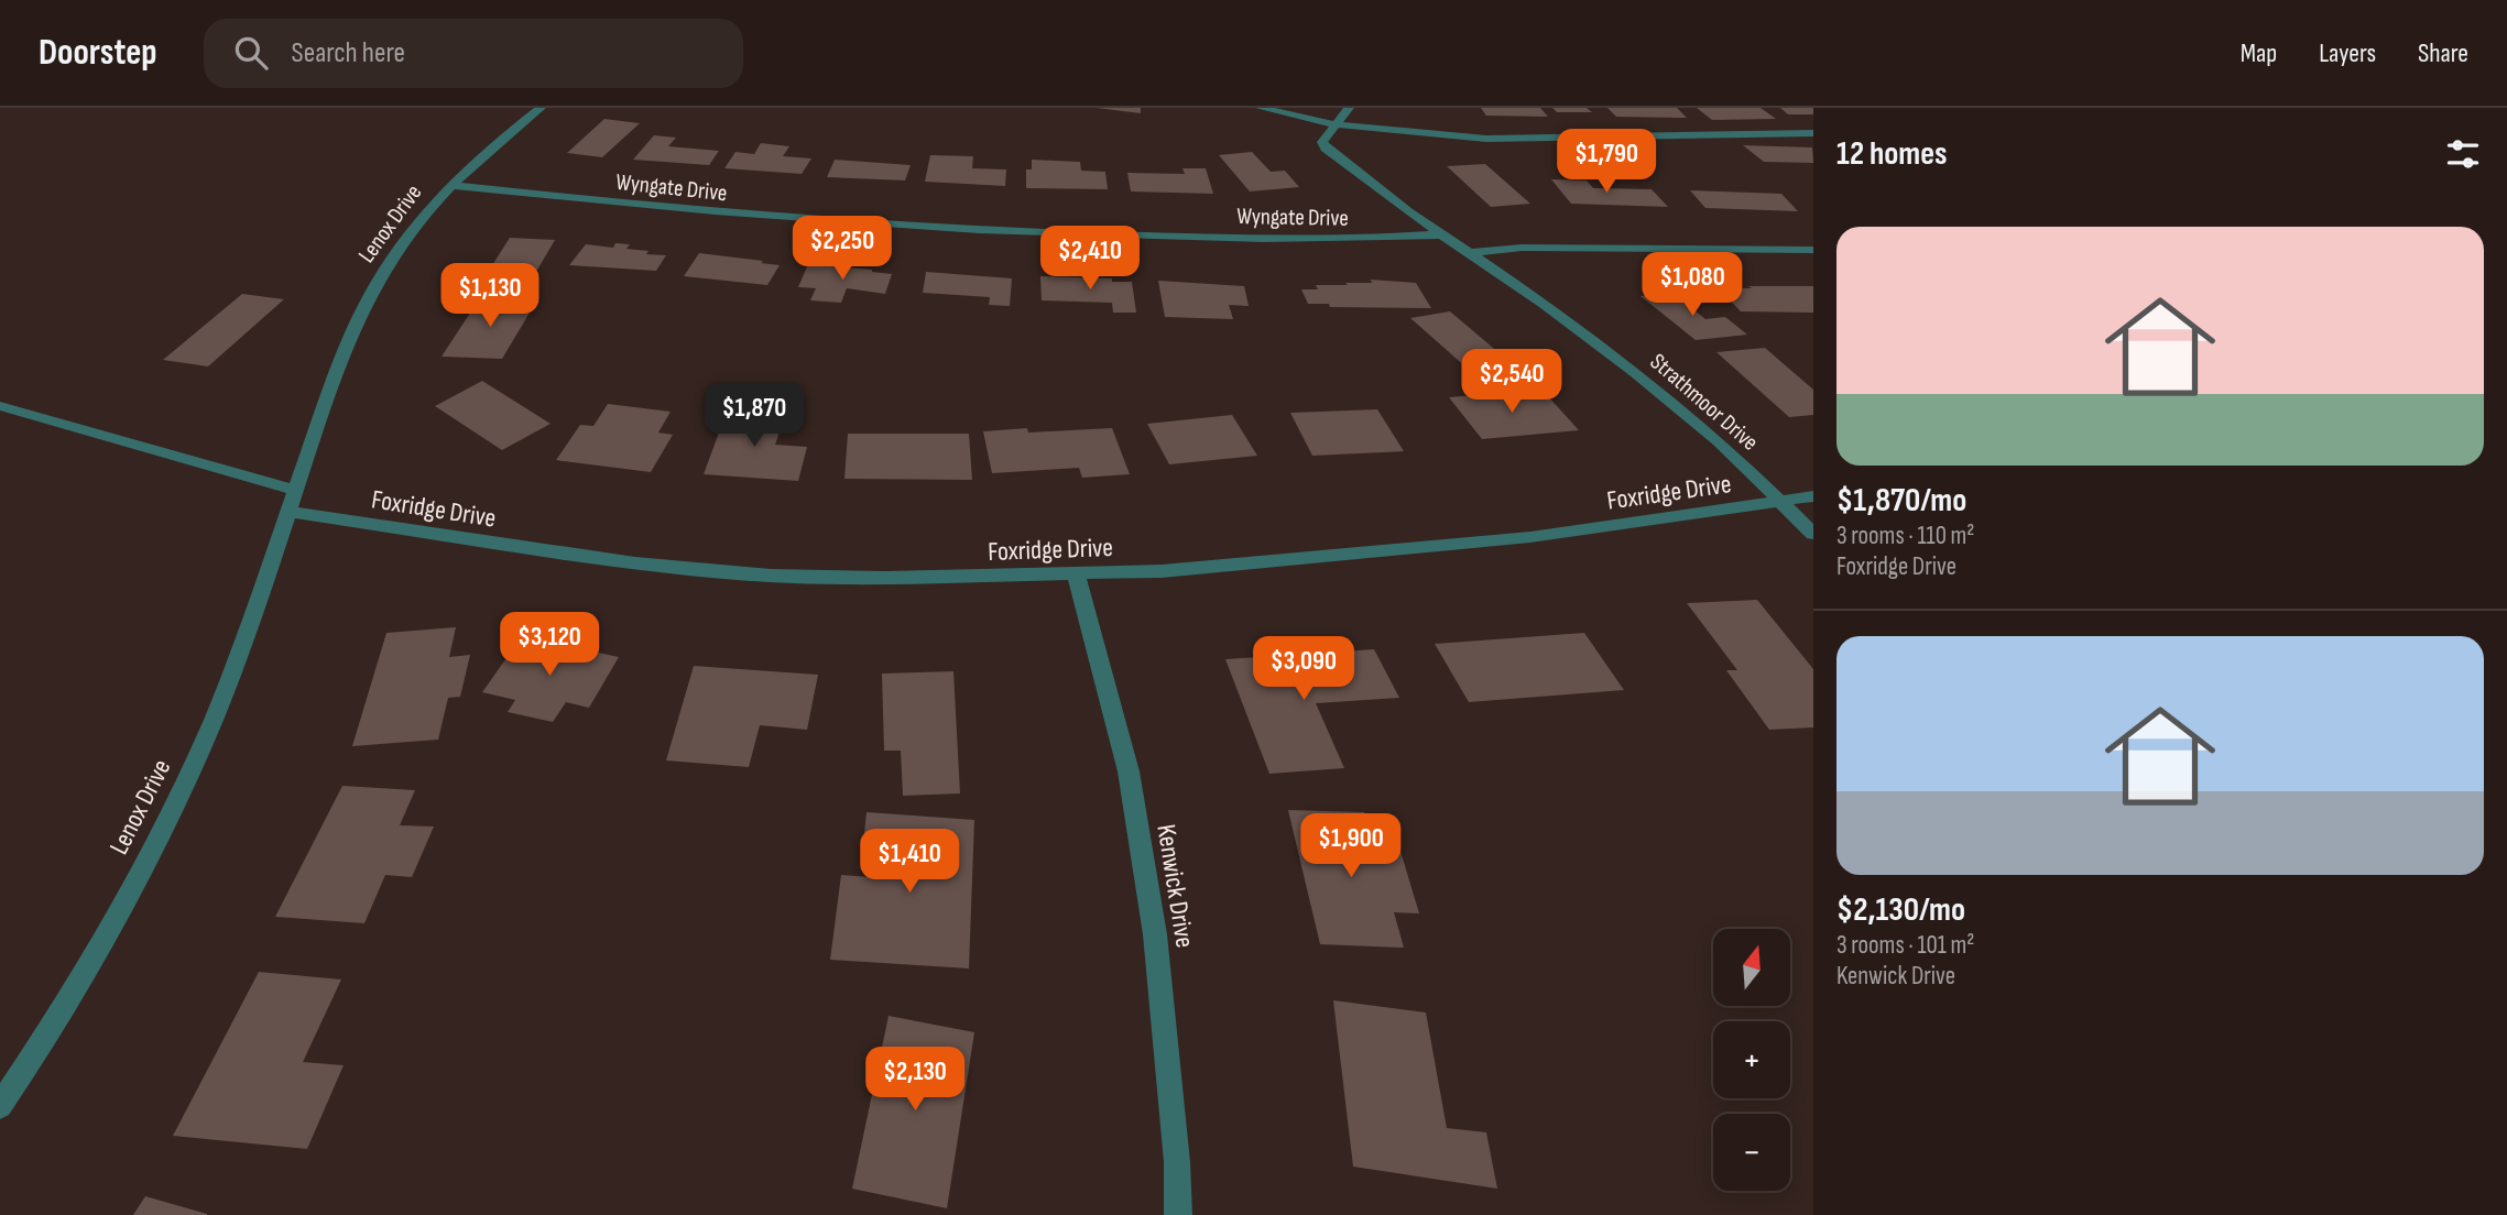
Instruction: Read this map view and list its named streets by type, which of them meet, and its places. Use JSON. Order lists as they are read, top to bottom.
{
  "streets": {
    "street": [
      "Wyngate Drive",
      "Lenox Drive",
      "Strathmoor Drive",
      "Foxridge Drive",
      "Kenwick Drive"
    ]
  },
  "crossings": [
    ["Wyngate Drive", "Lenox Drive"],
    ["Wyngate Drive", "Strathmoor Drive"],
    ["Lenox Drive", "Foxridge Drive"],
    ["Strathmoor Drive", "Foxridge Drive"],
    ["Foxridge Drive", "Kenwick Drive"]
  ],
  "north": "top",
  "page": {
    "header": "Doorstep",
    "search": "Search here",
    "nav": ["Map", "Layers", "Share"],
    "heading": "12 homes",
    "price": [
      "$1,790",
      "$2,250",
      "$2,410",
      "$1,080",
      "$1,130",
      "$2,540",
      "$1,870",
      "$3,120",
      "$3,090",
      "$1,900",
      "$1,410",
      "$2,130"
    ],
    "list": [
      {
        "name": "$1,870/mo",
        "note": "3 rooms · 110 m² · Foxridge Drive"
      },
      {
        "name": "$2,130/mo",
        "note": "3 rooms · 101 m² · Kenwick Drive"
      }
    ],
    "map_buttons": ["+", "−"]
  }
}
